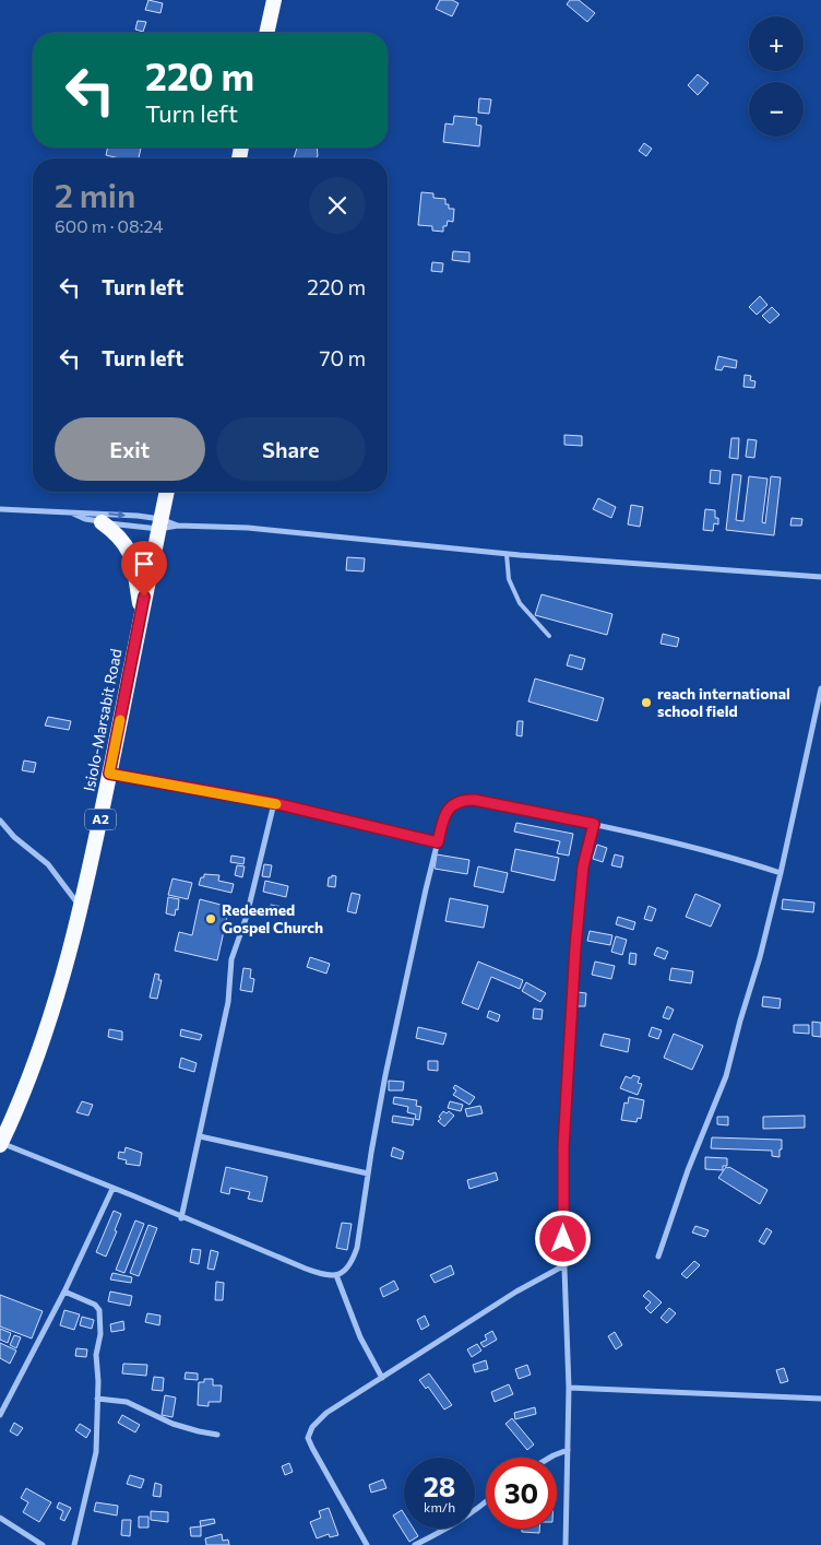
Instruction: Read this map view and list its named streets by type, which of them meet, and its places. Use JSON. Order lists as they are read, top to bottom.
{
  "streets": {
    "highway": ["Isiolo-Marsabit Road", "A2"]
  },
  "places": ["reach international school field", "Redeemed Gospel Church"],
  "page": {
    "map_buttons": ["+", "−"],
    "turn": ["220 m", "Turn left"],
    "heading": ["2 min", "600 m · 08:24"],
    "list": [
      {
        "name": "Turn left",
        "value": "220 m"
      },
      {
        "name": "Turn left",
        "value": "70 m"
      }
    ],
    "buttons": ["Exit", "Share"],
    "speed": "28 km/h",
    "limit": "30"
  }
}
